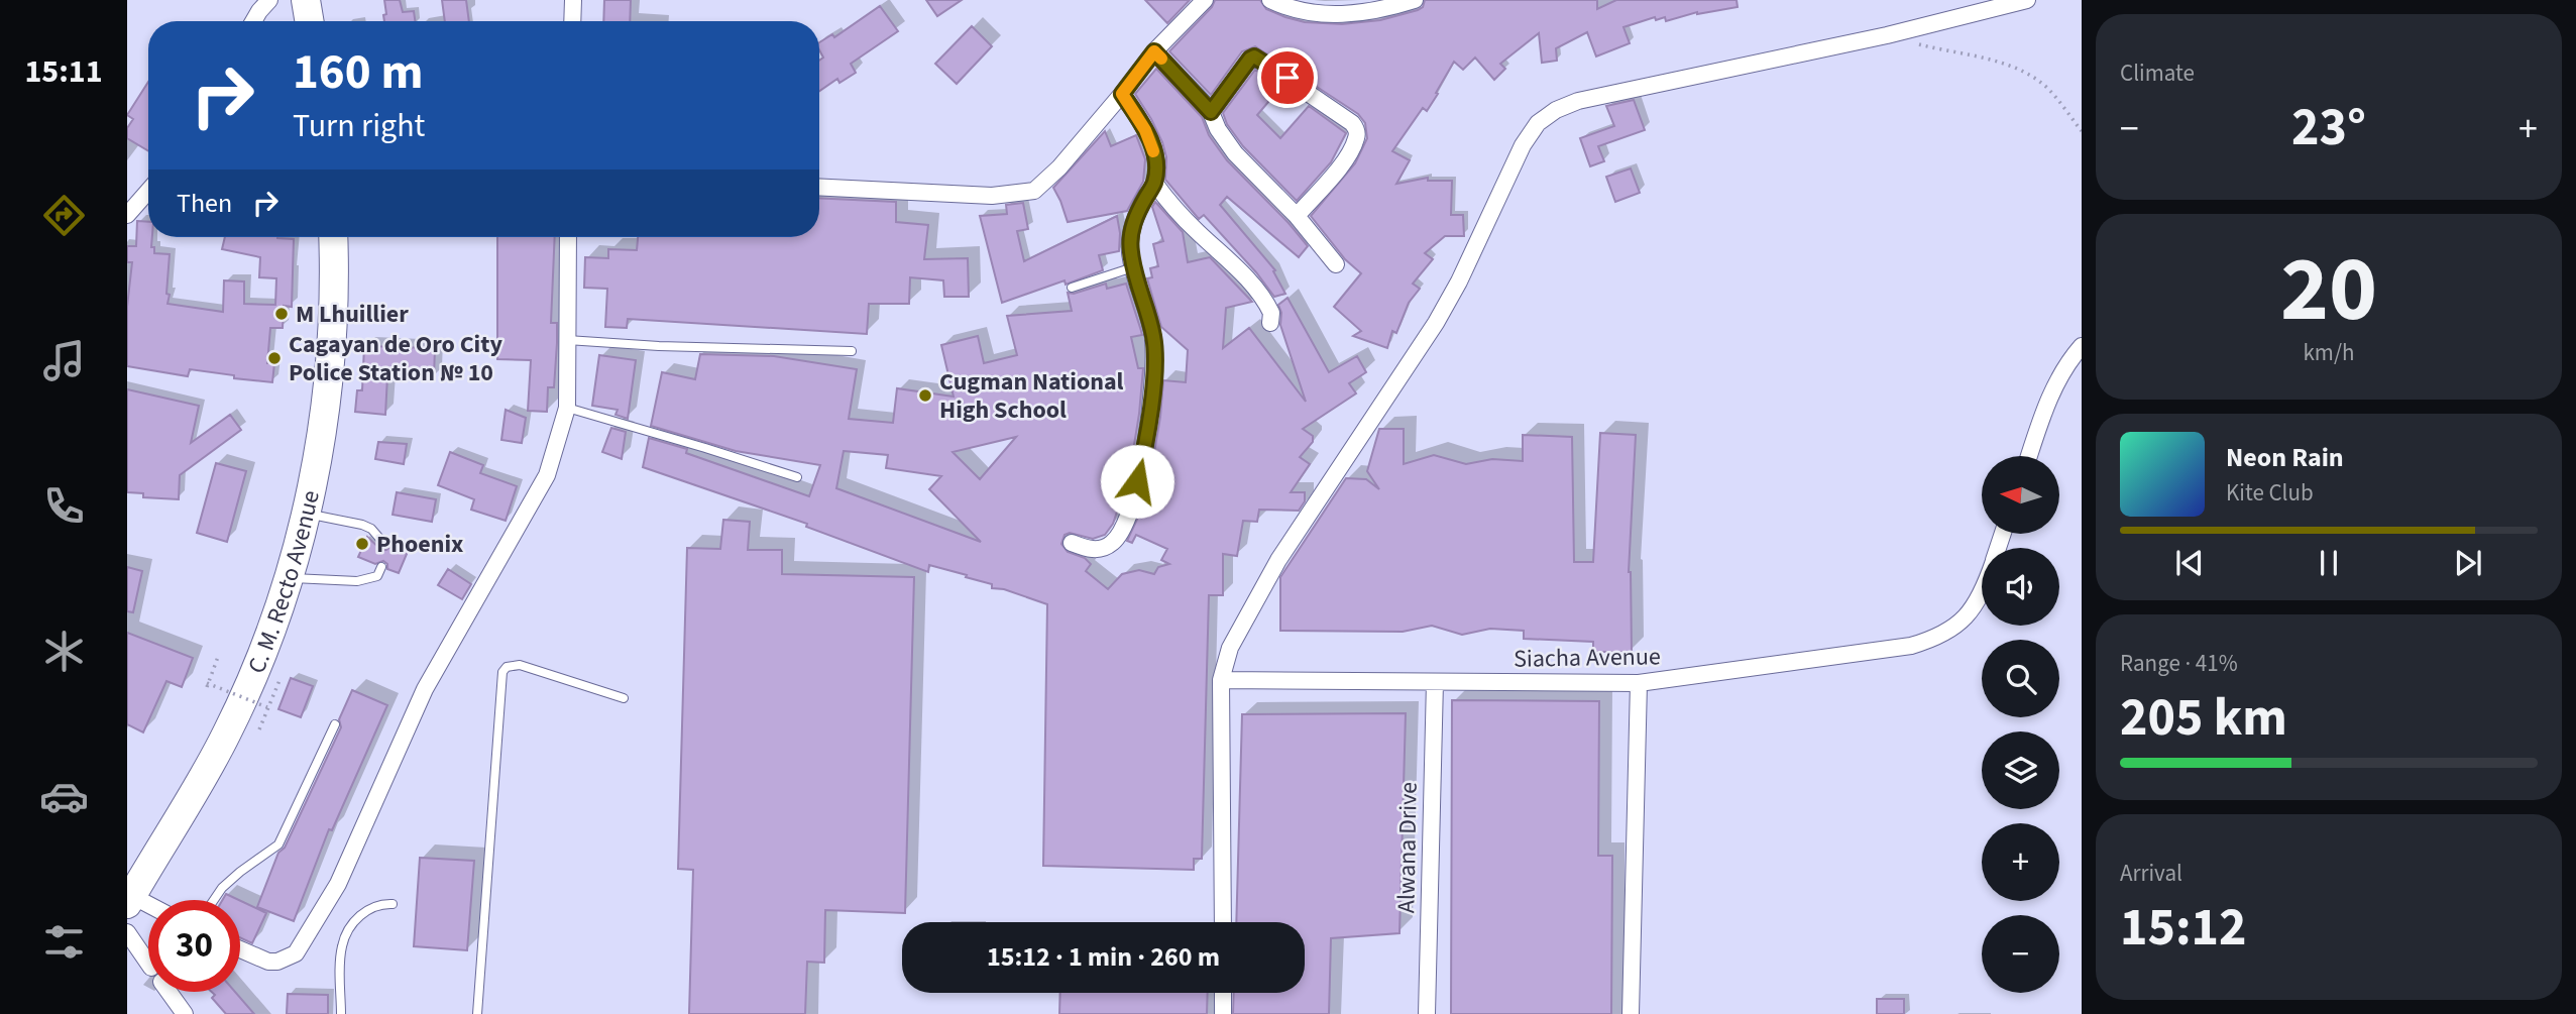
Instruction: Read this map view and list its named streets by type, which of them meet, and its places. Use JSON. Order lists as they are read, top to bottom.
{
  "streets": {
    "highway": ["C. M. Recto Avenue"],
    "street": ["Siacha Avenue", "Alwana Drive"]
  },
  "crossings": [
    ["Siacha Avenue", "Alwana Drive"]
  ],
  "places": [
    "M Lhuillier",
    "Cagayan de Oro City Police Station № 10",
    "Cugman National High School",
    "Phoenix"
  ],
  "north": "left",
  "page": {
    "tabs": "15:11",
    "tile": [
      "Climate",
      ["20", "km/h"],
      ["Range · 41%", "205 km"],
      ["Arrival", "15:12"]
    ],
    "turn": ["160 m", "Turn right"],
    "heat": ["−", "23°", "+"],
    "then": "Then",
    "song": ["Neon Rain", "Kite Club"],
    "map_buttons": ["+", "−"],
    "limit": "30",
    "trip": "15:12 · 1 min · 260 m"
  }
}
